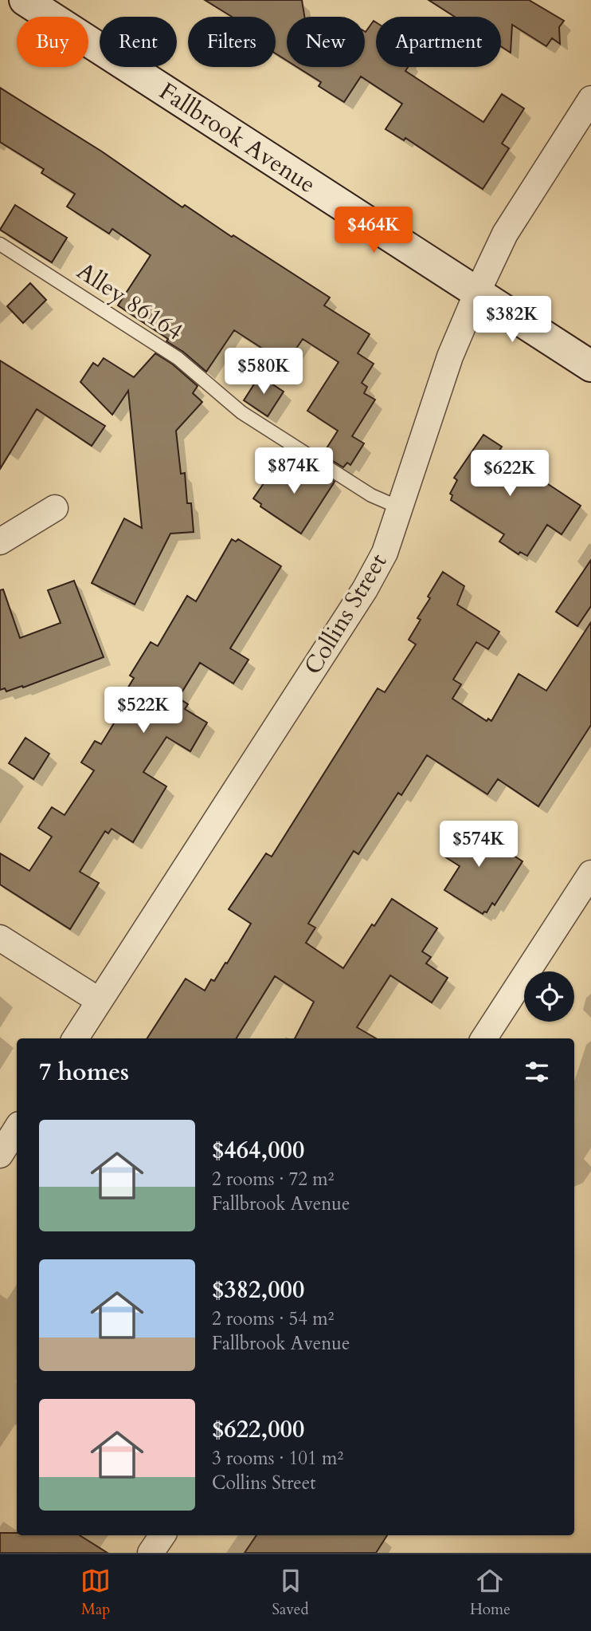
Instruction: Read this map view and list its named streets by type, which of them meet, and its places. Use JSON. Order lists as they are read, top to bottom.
{
  "streets": {
    "main road": ["Fallbrook Avenue"],
    "street": ["Collins Street"],
    "lane": ["Alley 86164"]
  },
  "crossings": [
    ["Fallbrook Avenue", "Collins Street"],
    ["Alley 86164", "Collins Street"]
  ],
  "page": {
    "chip": [
      "Buy",
      "Rent",
      "Filters",
      "New",
      "Apartment"
    ],
    "price": [
      "$464K",
      "$382K",
      "$580K",
      "$874K",
      "$622K",
      "$522K",
      "$574K"
    ],
    "heading": "7 homes",
    "list": [
      {
        "name": "$464,000",
        "note": "2 rooms · 72 m² · Fallbrook Avenue"
      },
      {
        "name": "$382,000",
        "note": "2 rooms · 54 m² · Fallbrook Avenue"
      },
      {
        "name": "$622,000",
        "note": "3 rooms · 101 m² · Collins Street"
      }
    ],
    "tabs": ["Map", "Saved", "Home"]
  }
}
